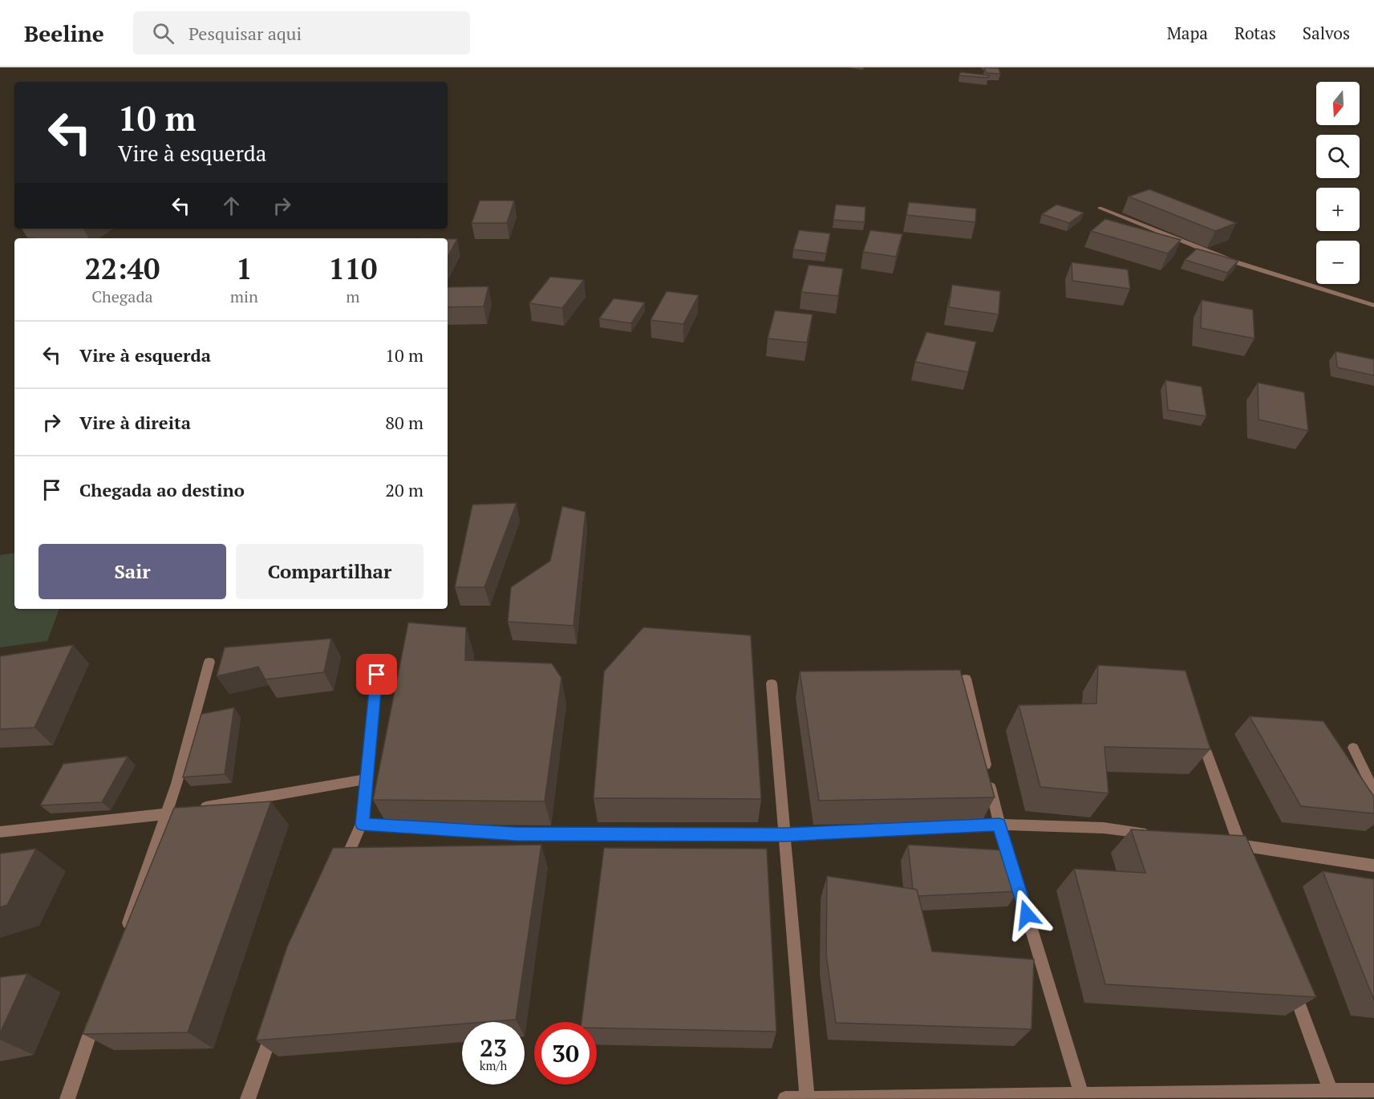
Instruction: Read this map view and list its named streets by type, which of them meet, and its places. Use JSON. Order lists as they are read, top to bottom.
{
  "north": "bottom",
  "page": {
    "header": "Beeline",
    "search": "Pesquisar aqui",
    "nav": ["Mapa", "Rotas", "Salvos"],
    "map_buttons": ["+", "−"],
    "turn": ["10 m", "Vire à esquerda"],
    "eta": [
      "22:40",
      "Chegada",
      "1",
      "min",
      "110",
      "m"
    ],
    "list": [
      {
        "name": "Vire à esquerda",
        "value": "10 m"
      },
      {
        "name": "Vire à direita",
        "value": "80 m"
      },
      {
        "name": "Chegada ao destino",
        "value": "20 m"
      }
    ],
    "buttons": ["Sair", "Compartilhar"],
    "speed": "23 km/h",
    "limit": "30"
  }
}
